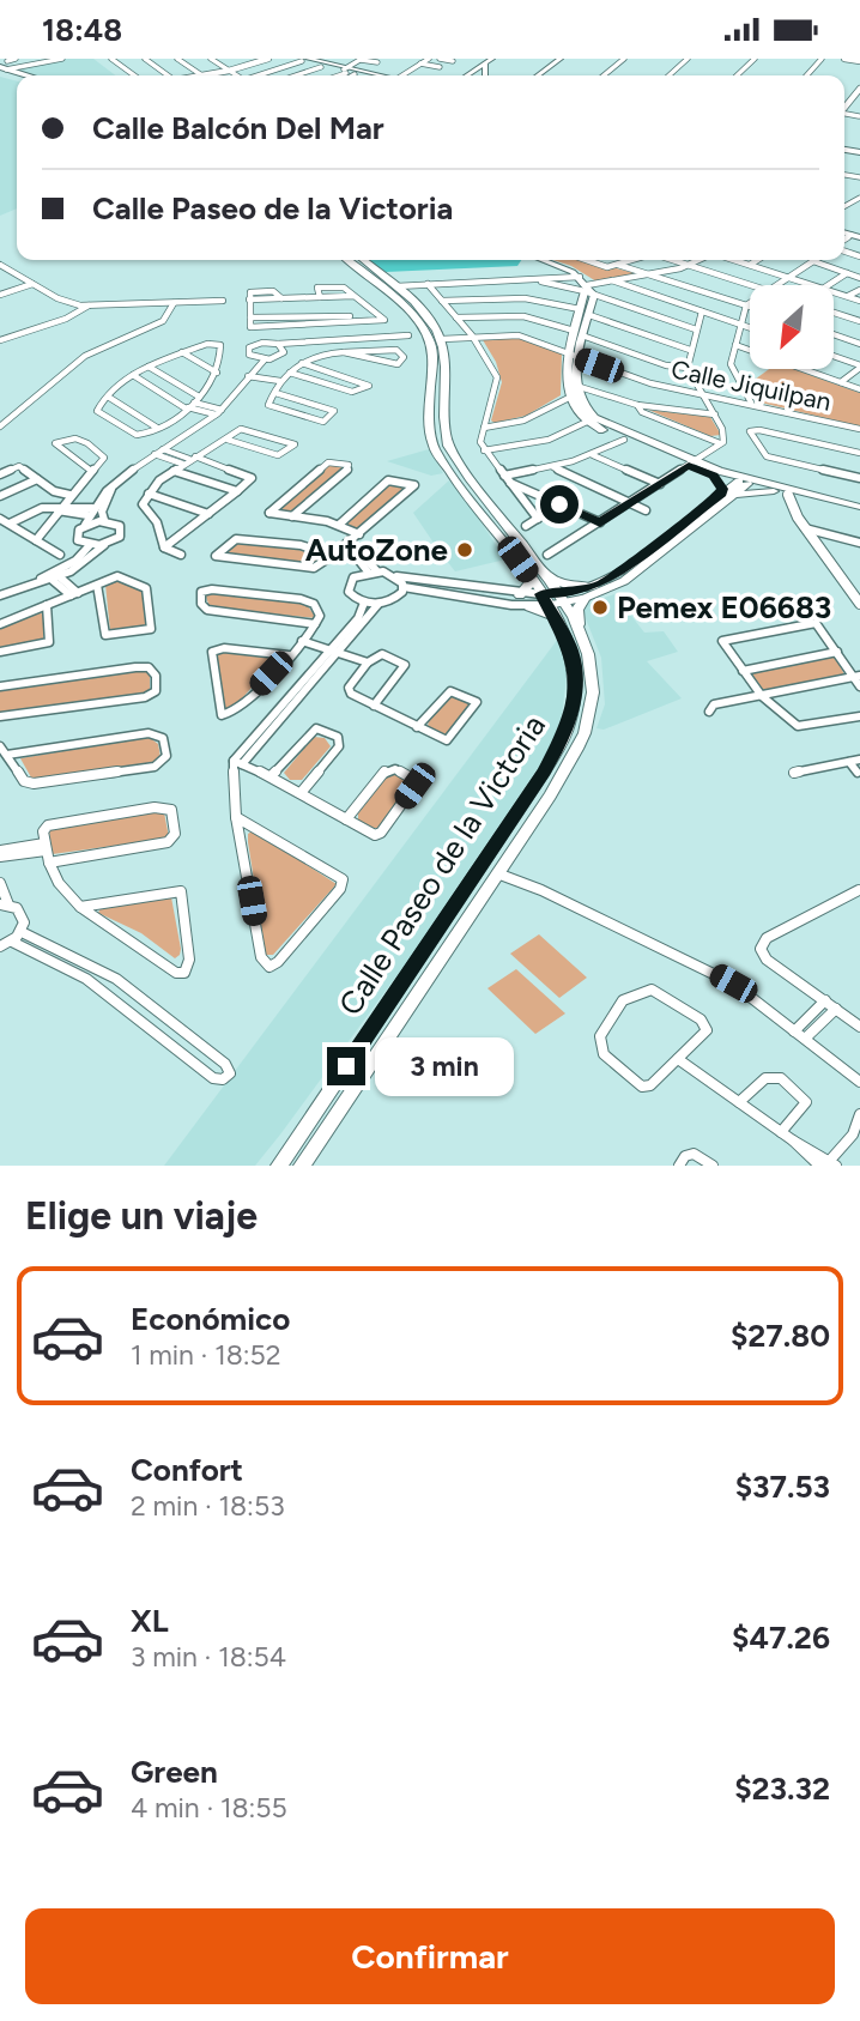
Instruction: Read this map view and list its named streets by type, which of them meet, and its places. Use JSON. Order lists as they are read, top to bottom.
{
  "streets": {
    "main road": ["Calle Paseo de la Victoria"],
    "street": ["Calle Jiquilpan"]
  },
  "crossings": [
    ["Calle Jiquilpan", "Calle Paseo de la Victoria"]
  ],
  "places": ["AutoZone", "Pemex E06683"],
  "north": "bottom left",
  "page": {
    "status": "18:48",
    "banner": ["Calle Balcón Del Mar", "Calle Paseo de la Victoria"],
    "bubble": "3 min",
    "heading": "Elige un viaje",
    "list": [
      {
        "name": "Económico",
        "note": "1 min · 18:52",
        "value": "$27.80"
      },
      {
        "name": "Confort",
        "note": "2 min · 18:53",
        "value": "$37.53"
      },
      {
        "name": "XL",
        "note": "3 min · 18:54",
        "value": "$47.26"
      },
      {
        "name": "Green",
        "note": "4 min · 18:55",
        "value": "$23.32"
      }
    ],
    "buttons": "Confirmar"
  }
}
